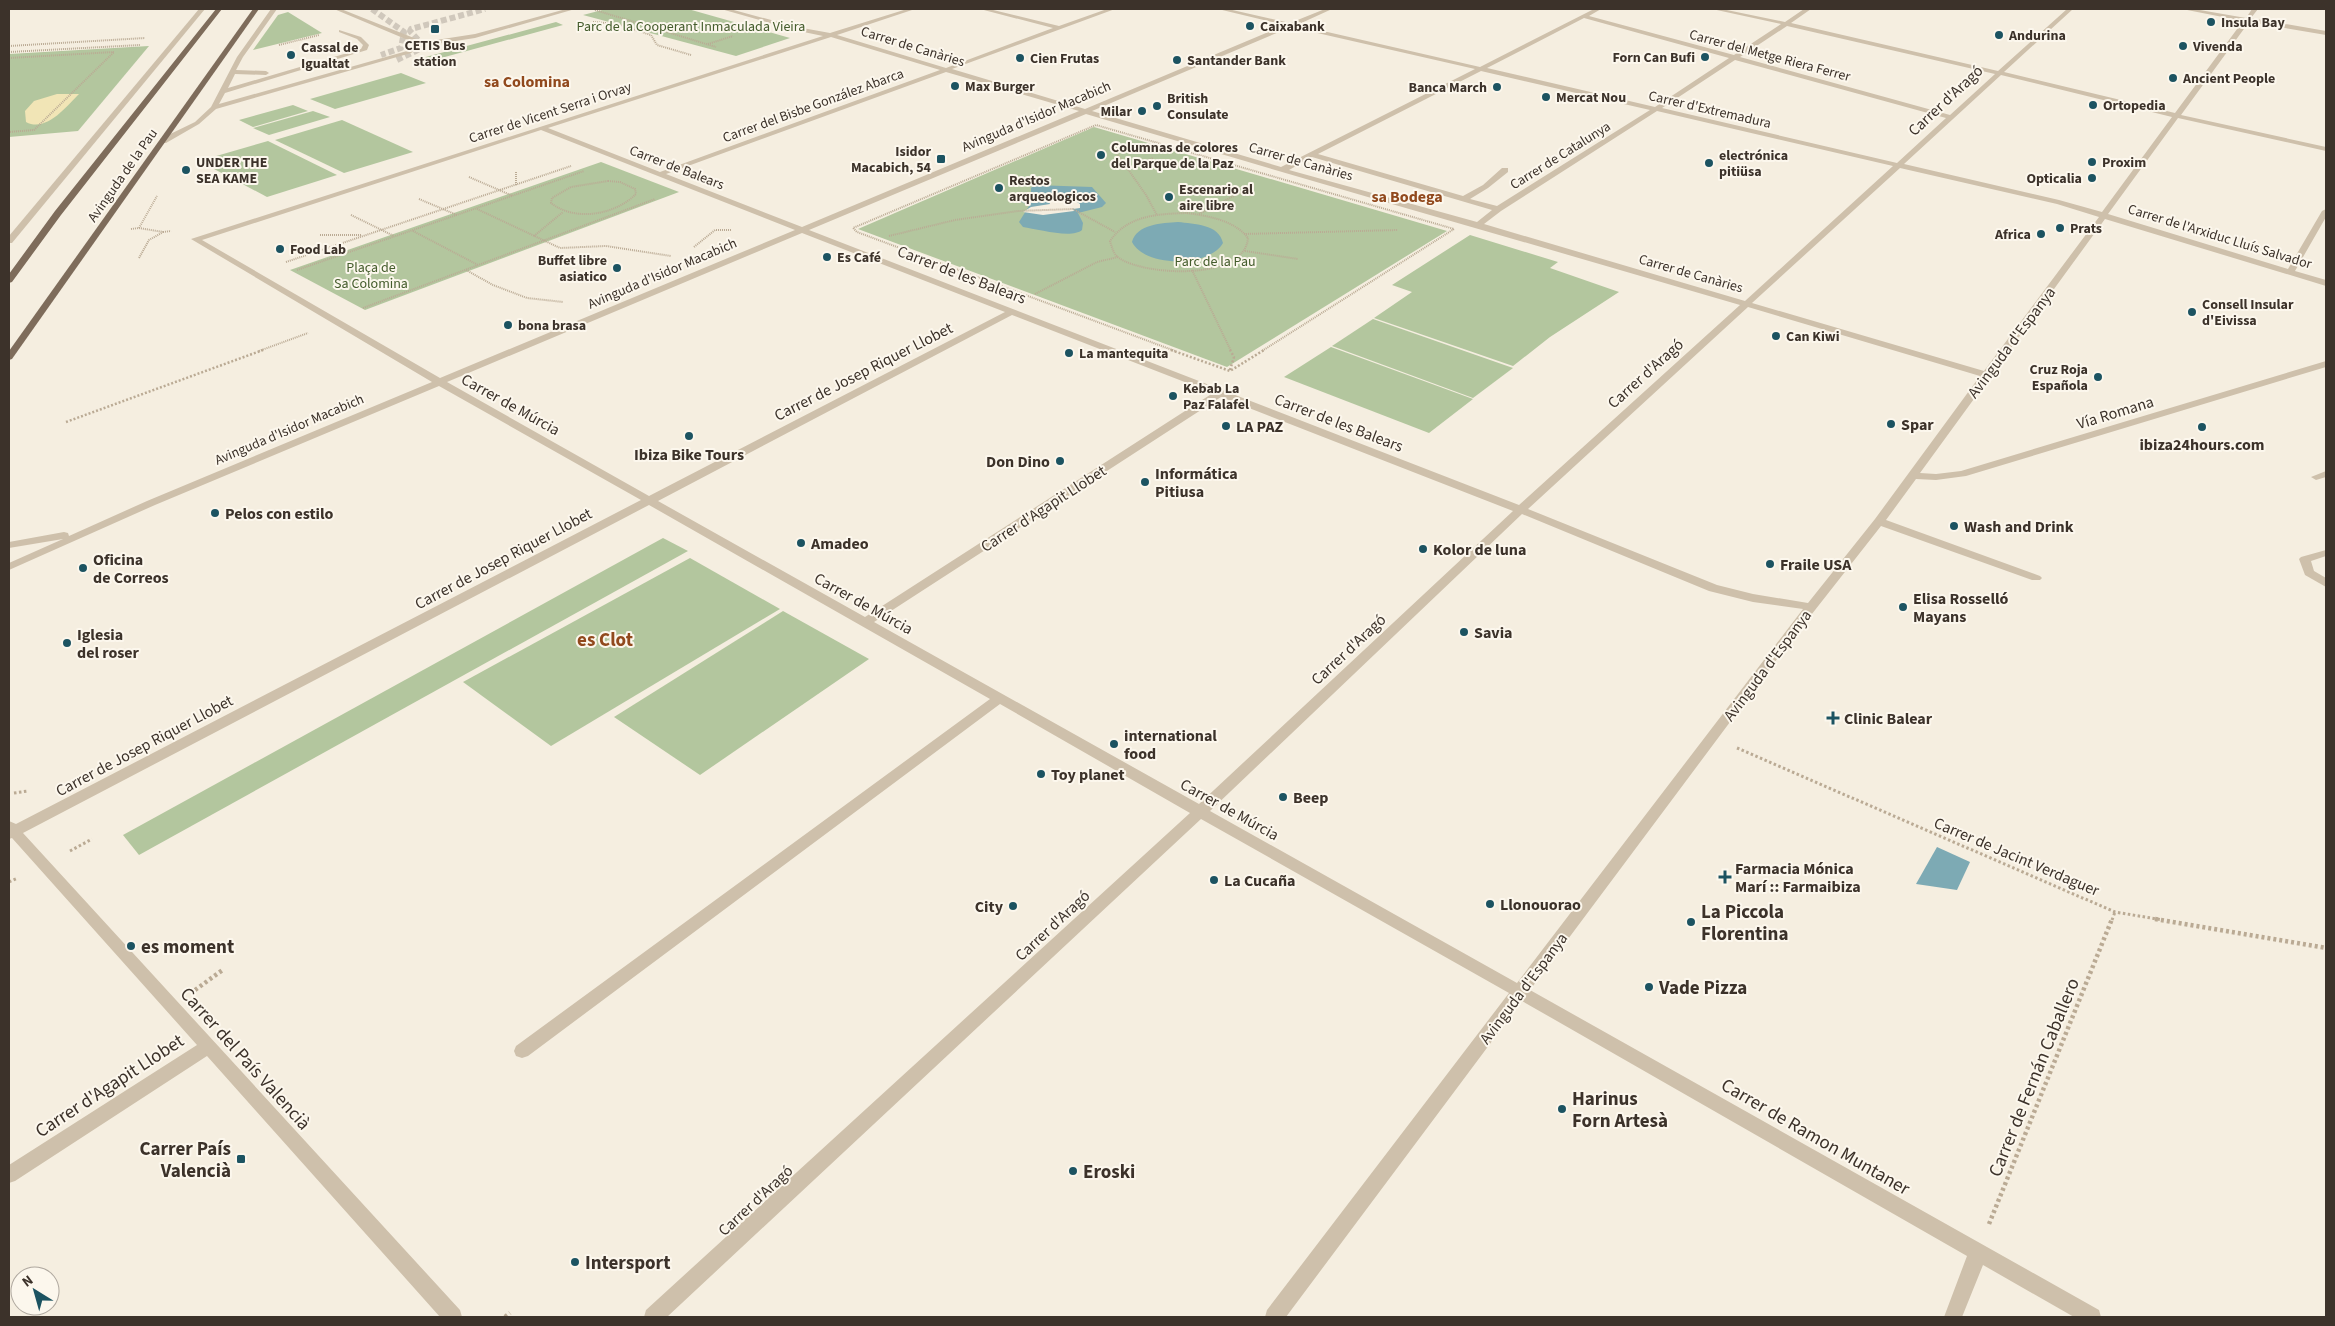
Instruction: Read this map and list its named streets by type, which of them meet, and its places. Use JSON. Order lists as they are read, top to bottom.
{
  "streets": {
    "main road": ["Avinguda de la Pau"],
    "street": [
      "Carrer de Canàries",
      "Carrer del Metge Riera Ferrer",
      "Carrer d'Aragó",
      "Carrer del Bisbe González Abarca",
      "Carrer d'Extremadura",
      "Carrer de Vicent Serra i Orvay",
      "Avinguda d'Isidor Macabich",
      "Carrer de Catalunya",
      "Carrer de Balears",
      "Carrer de l'Arxiduc Lluís Salvador",
      "Carrer de les Balears",
      "Avinguda d'Espanya",
      "Carrer de Josep Riquer Llobet",
      "Carrer de Múrcia",
      "Vía Romana",
      "Carrer d'Agapit Llobet",
      "Carrer del País Valencià",
      "Carrer de Ramon Muntaner"
    ],
    "path": ["Carrer de Jacint Verdaguer", "Carrer de Fernán Caballero"]
  },
  "crossings": [
    ["Carrer de Canàries", "Carrer d'Aragó"],
    ["Carrer de Canàries", "Carrer del Bisbe González Abarca"],
    ["Carrer de Canàries", "Carrer de Vicent Serra i Orvay"],
    ["Carrer de Canàries", "Avinguda d'Isidor Macabich"],
    ["Carrer de Canàries", "Carrer de Catalunya"],
    ["Carrer de Canàries", "Avinguda d'Espanya"],
    ["Carrer del Metge Riera Ferrer", "Carrer d'Aragó"],
    ["Carrer del Metge Riera Ferrer", "Carrer de Catalunya"],
    ["Carrer d'Aragó", "Carrer d'Extremadura"],
    ["Carrer d'Aragó", "Carrer de les Balears"],
    ["Carrer d'Aragó", "Carrer de Múrcia"],
    ["Carrer del Bisbe González Abarca", "Carrer de Balears"],
    ["Carrer d'Extremadura", "Avinguda d'Isidor Macabich"],
    ["Carrer d'Extremadura", "Carrer de Catalunya"],
    ["Carrer d'Extremadura", "Carrer de l'Arxiduc Lluís Salvador"],
    ["Carrer d'Extremadura", "Avinguda d'Espanya"],
    ["Carrer de Vicent Serra i Orvay", "Carrer de Balears"],
    ["Carrer de Vicent Serra i Orvay", "Carrer de Múrcia"],
    ["Avinguda d'Isidor Macabich", "Carrer de Balears"],
    ["Avinguda d'Isidor Macabich", "Carrer de les Balears"],
    ["Avinguda d'Isidor Macabich", "Carrer de Múrcia"],
    ["Carrer de Balears", "Carrer de les Balears"],
    ["Carrer de l'Arxiduc Lluís Salvador", "Avinguda d'Espanya"],
    ["Carrer de les Balears", "Avinguda d'Espanya"],
    ["Carrer de les Balears", "Carrer de Josep Riquer Llobet"],
    ["Carrer de les Balears", "Carrer d'Agapit Llobet"],
    ["Avinguda d'Espanya", "Carrer de Múrcia"],
    ["Avinguda d'Espanya", "Vía Romana"],
    ["Avinguda d'Espanya", "Carrer de Jacint Verdaguer"],
    ["Avinguda d'Espanya", "Carrer de Ramon Muntaner"],
    ["Carrer de Josep Riquer Llobet", "Carrer de Múrcia"],
    ["Carrer de Josep Riquer Llobet", "Carrer del País Valencià"],
    ["Carrer de Múrcia", "Carrer d'Agapit Llobet"],
    ["Carrer de Múrcia", "Carrer de Ramon Muntaner"],
    ["Carrer d'Agapit Llobet", "Carrer del País Valencià"],
    ["Carrer de Jacint Verdaguer", "Carrer de Fernán Caballero"],
    ["Carrer de Fernán Caballero", "Carrer de Ramon Muntaner"]
  ],
  "districts": ["sa Colomina", "sa Bodega", "es Clot"],
  "parks": ["Parc de la Cooperant Inmaculada Vieira", "Parc de la Pau", "Plaça de Sa Colomina"],
  "places": {
    "other": [
      "Insula Bay",
      "Caixabank",
      "Andurina",
      "Vivenda",
      "Cassal de Igualtat",
      "Forn Can Bufi",
      "Cien Frutas",
      "Santander Bank",
      "Ancient People",
      "Max Burger",
      "Banca March",
      "Mercat Nou",
      "Ortopedia",
      "British Consulate",
      "Milar",
      "Columnas de colores del Parque de la Paz",
      "Proxim",
      "electrónica pitiüsa",
      "UNDER THE SEA KAME",
      "Opticalia",
      "Restos arqueologicos",
      "Escenario al aire libre",
      "Prats",
      "Africa",
      "Food Lab",
      "Es Café",
      "Buffet libre asiatico",
      "Consell Insular d'Eivissa",
      "bona brasa",
      "Can Kiwi",
      "La mantequita",
      "Cruz Roja Española",
      "Kebab La Paz Falafel",
      "Spar",
      "LA PAZ",
      "ibiza24hours.com",
      "Ibiza Bike Tours",
      "Don Dino",
      "Informática Pitiusa",
      "Pelos con estilo",
      "Wash and Drink",
      "Amadeo",
      "Kolor de luna",
      "Fraile USA",
      "Oficina de Correos",
      "Elisa Rosselló Mayans",
      "Savia",
      "Iglesia del roser",
      "international food",
      "Toy planet",
      "Beep",
      "La Cucaña",
      "Llonouorao",
      "City",
      "La Piccola Florentina",
      "es moment",
      "Vade Pizza",
      "Harinus Forn Artesà",
      "Eroski",
      "Intersport"
    ],
    "transit": ["CETIS Bus station", "Isidor Macabich, 54", "Carrer País Valencià"],
    "health": ["Clinic Balear", "Farmacia Mónica Marí :: Farmaibiza"]
  },
  "north": "top left"
}
